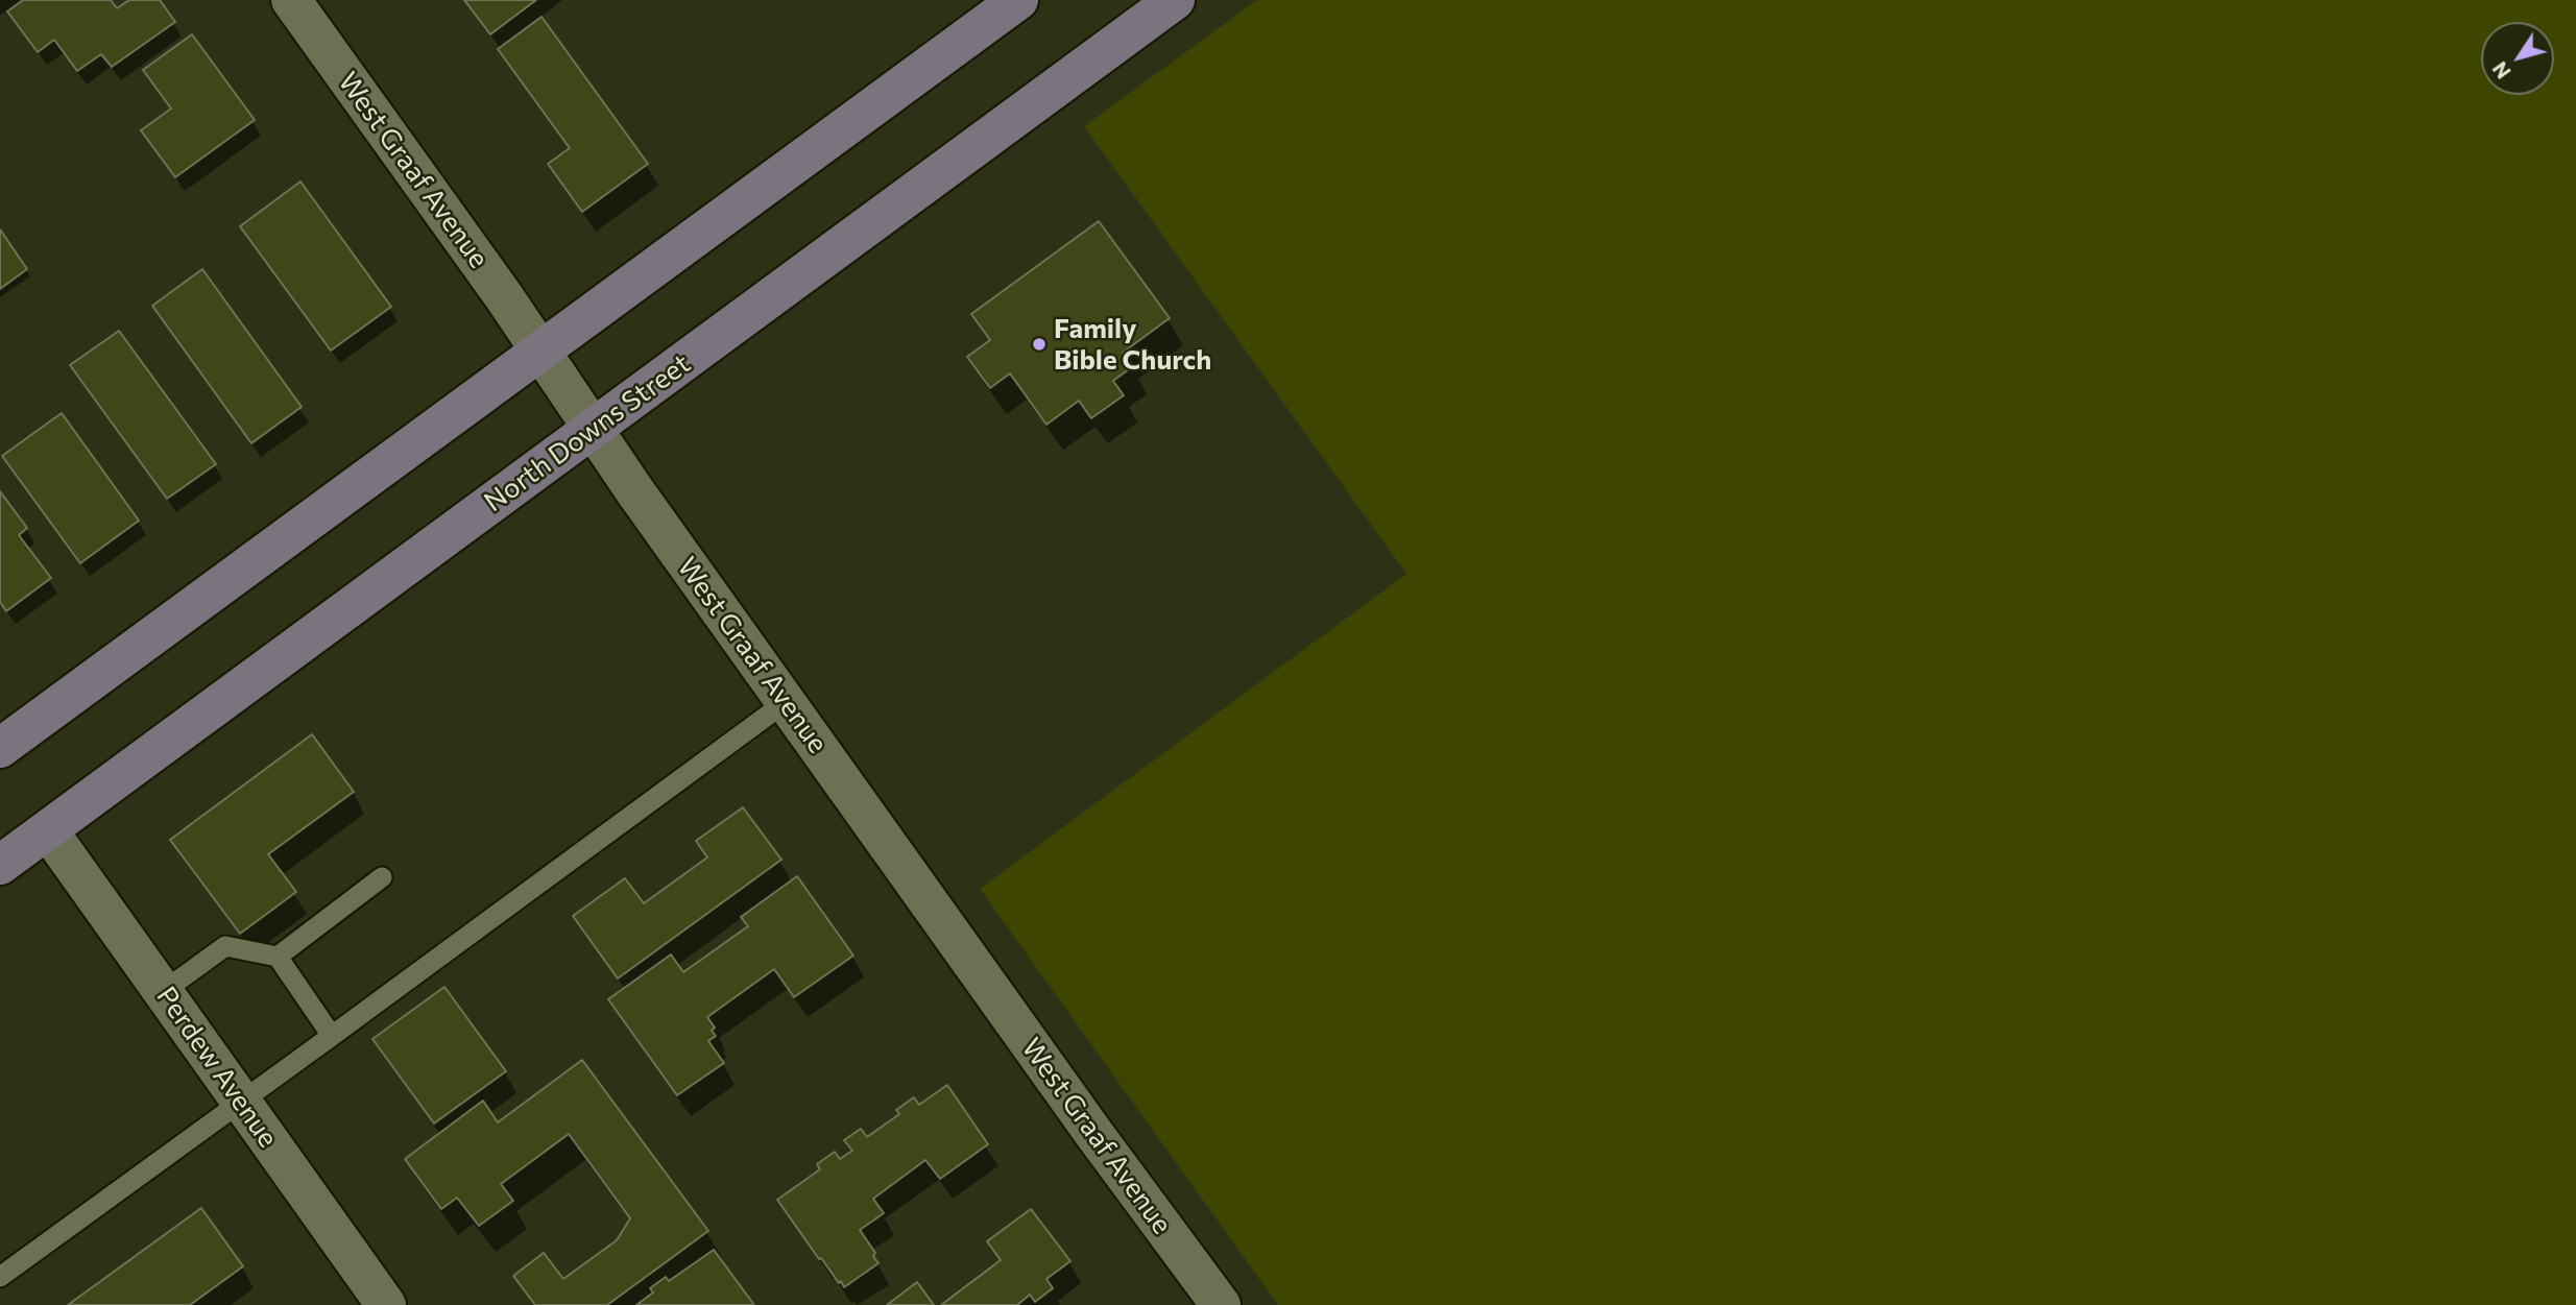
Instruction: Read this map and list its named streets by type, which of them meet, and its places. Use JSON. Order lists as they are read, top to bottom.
{
  "streets": {
    "street": ["West Graaf Avenue", "North Downs Street", "Perdew Avenue"]
  },
  "crossings": [
    ["West Graaf Avenue", "North Downs Street"],
    ["North Downs Street", "Perdew Avenue"]
  ],
  "places": ["Family Bible Church"],
  "north": "bottom left"
}
